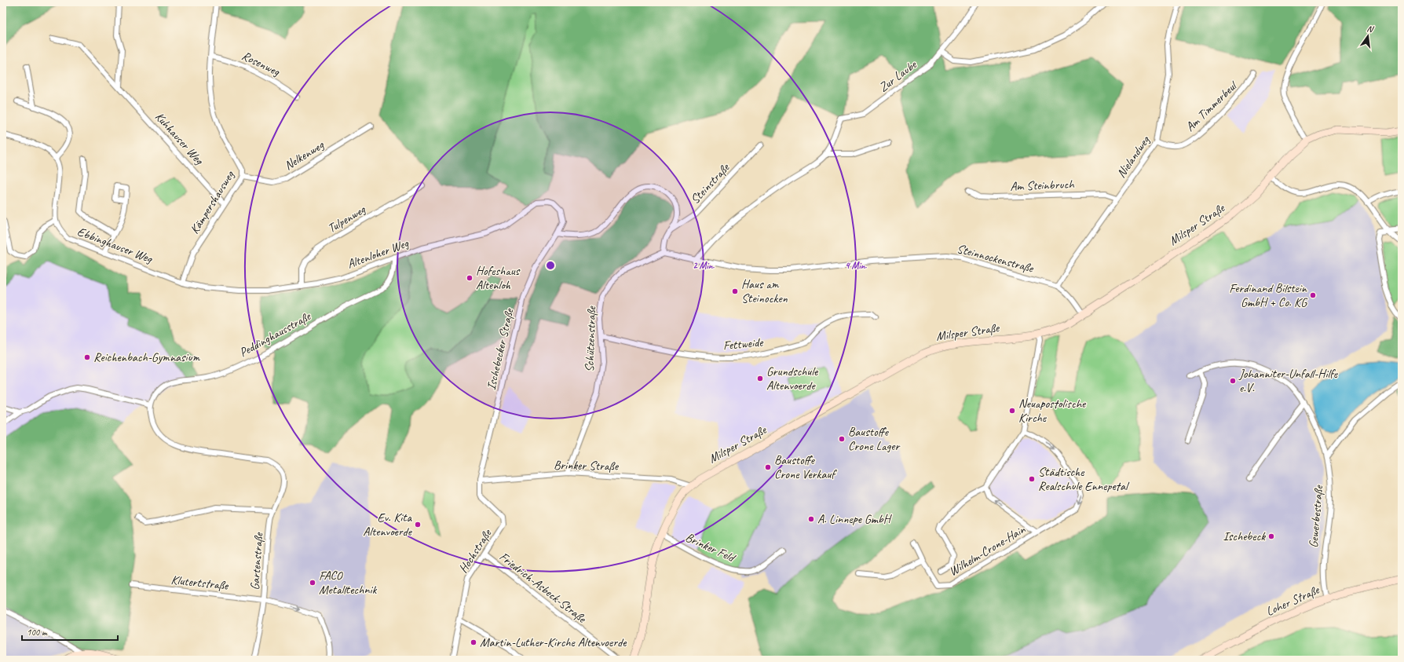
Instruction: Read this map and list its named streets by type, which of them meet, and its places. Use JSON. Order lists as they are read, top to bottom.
{
  "streets": {
    "street": [
      "Rosenweg",
      "Zur Laube",
      "Am Timmerbeul",
      "Kuhhauser Weg",
      "Nelkenweg",
      "Nielandweg",
      "Steinstraße",
      "Am Steinbruch",
      "Kämpershausweg",
      "Tulpenweg",
      "Milsper Straße",
      "Ebbinghauser Weg",
      "Altenloher Weg",
      "Steinnockenstraße",
      "Peddinghausstraße",
      "Schützenstraße",
      "Fettweide",
      "Ischebecker Straße",
      "Brinker Straße",
      "Gewerbestraße",
      "Brinker Feld",
      "Wilhelm-Crone-Hain",
      "Hochstraße",
      "Gartenstraße",
      "Klutertstraße",
      "Friedrich-Asbeck-Straße",
      "Loher Straße"
    ]
  },
  "crossings": [
    ["Rosenweg", "Kämpershausweg"],
    ["Zur Laube", "Steinnockenstraße"],
    ["Am Timmerbeul", "Nielandweg"],
    ["Kuhhauser Weg", "Kämpershausweg"],
    ["Nelkenweg", "Kämpershausweg"],
    ["Nielandweg", "Am Steinbruch"],
    ["Nielandweg", "Steinnockenstraße"],
    ["Kämpershausweg", "Ebbinghauser Weg"],
    ["Kämpershausweg", "Altenloher Weg"],
    ["Tulpenweg", "Altenloher Weg"],
    ["Milsper Straße", "Steinnockenstraße"],
    ["Milsper Straße", "Brinker Straße"],
    ["Milsper Straße", "Brinker Feld"],
    ["Ebbinghauser Weg", "Altenloher Weg"],
    ["Altenloher Weg", "Peddinghausstraße"],
    ["Altenloher Weg", "Ischebecker Straße"],
    ["Steinnockenstraße", "Schützenstraße"],
    ["Peddinghausstraße", "Gartenstraße"],
    ["Schützenstraße", "Fettweide"],
    ["Schützenstraße", "Brinker Straße"],
    ["Ischebecker Straße", "Brinker Straße"],
    ["Ischebecker Straße", "Hochstraße"],
    ["Brinker Straße", "Hochstraße"],
    ["Gewerbestraße", "Loher Straße"],
    ["Hochstraße", "Friedrich-Asbeck-Straße"],
    ["Gartenstraße", "Klutertstraße"]
  ],
  "one_way": ["Klutertstraße"],
  "places": [
    "Hofeshaus Altenloh",
    "Haus am Steinocken",
    "Ferdinand Bilstein GmbH + Co. KG",
    "Reichenbach-Gymnasium",
    "Grundschule Altenvoerde",
    "Johanniter-Unfall-Hilfe e.V.",
    "Neuapostolische Kirche",
    "Baustoffe Crone Lager",
    "Baustoffe Crone Verkauf",
    "Städtische Realschule Ennepetal",
    "A. Linnepe GmbH",
    "Ev. Kita Altenvoerde",
    "Ischebeck",
    "FACO Metalltechnik",
    "Martin-Luther-Kirche Altenvoerde"
  ],
  "scale_bar": "100 m",
  "north": "top",
  "rings": ["2 Min.", "4 Min."]
}
